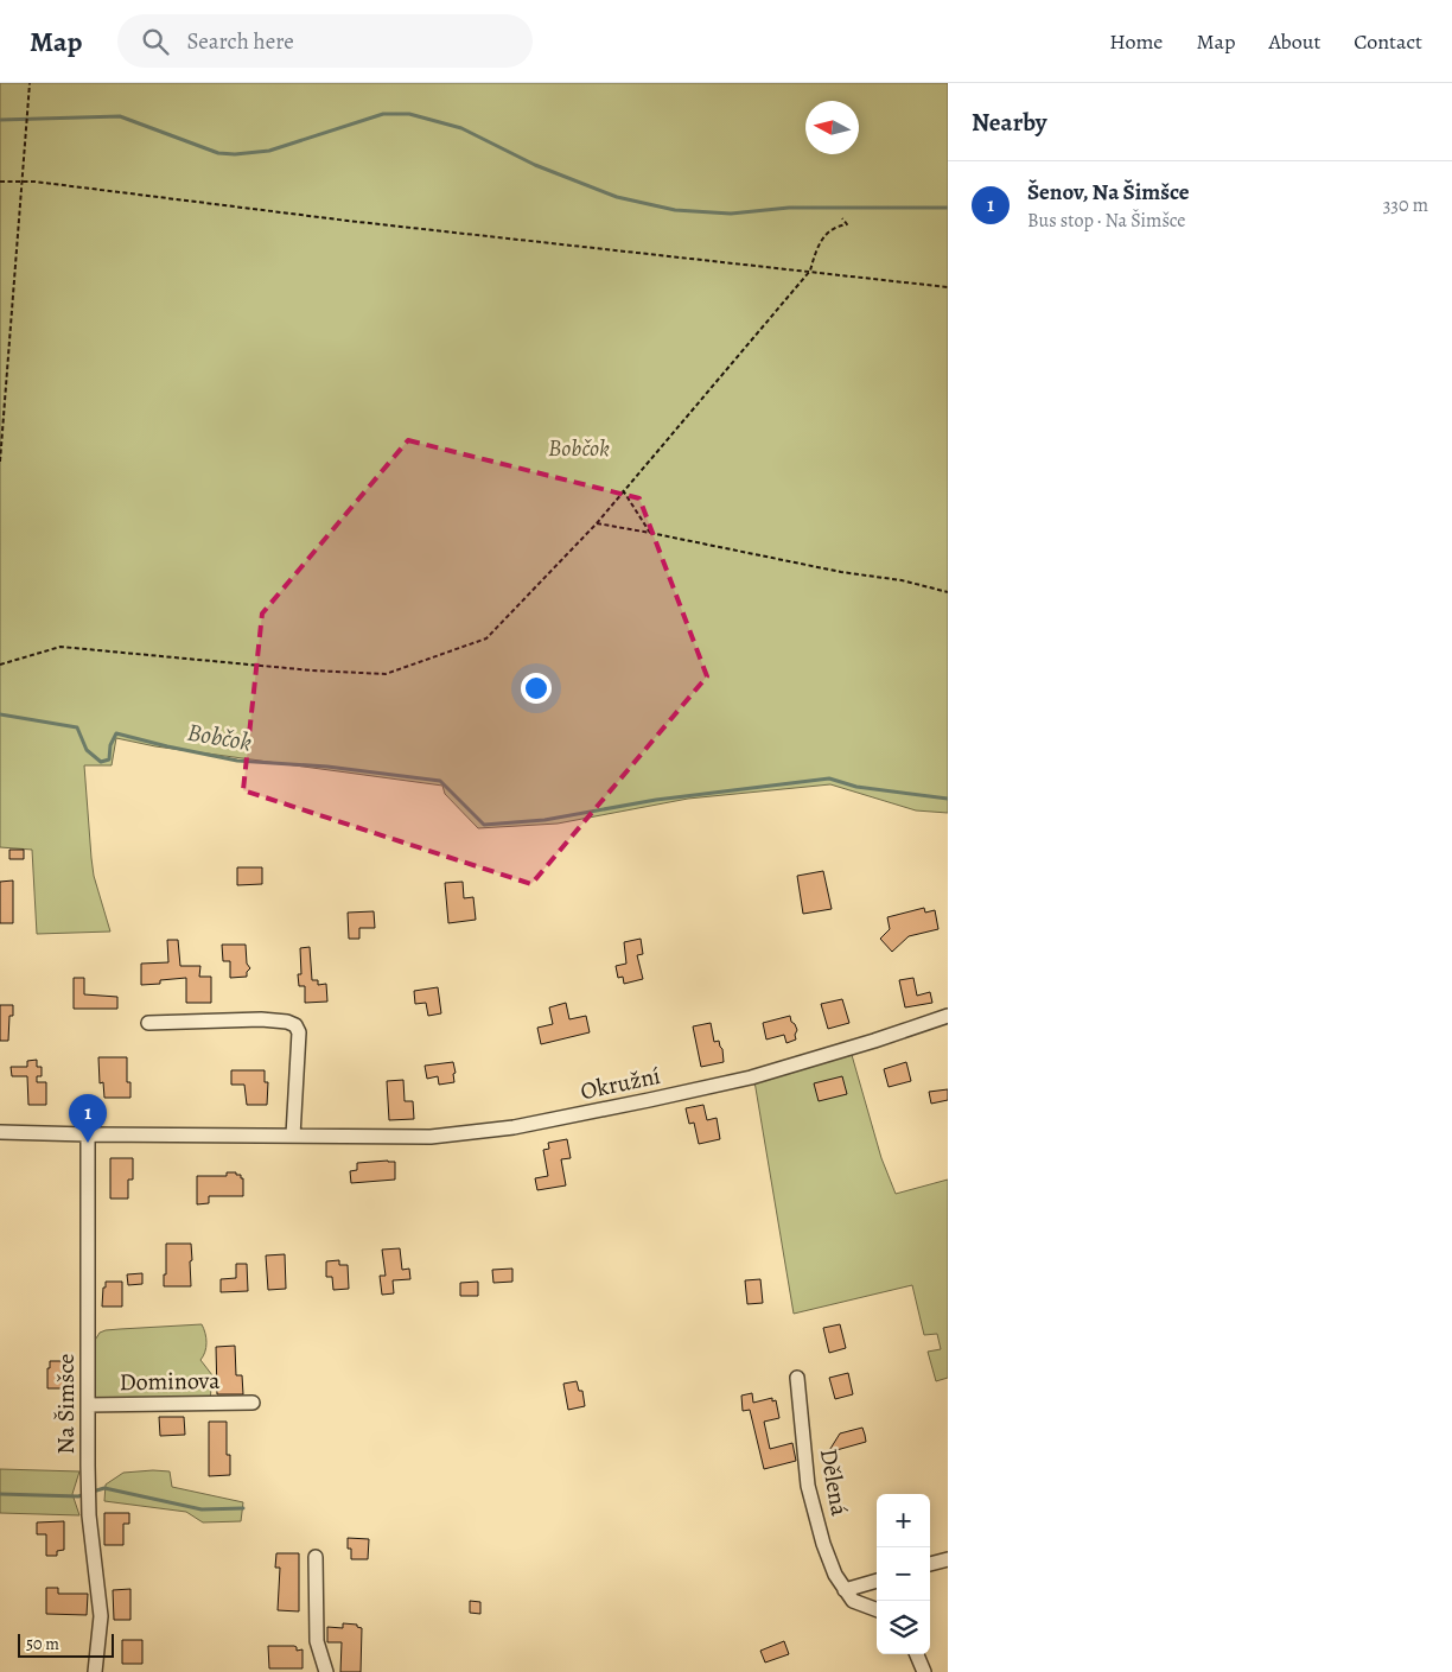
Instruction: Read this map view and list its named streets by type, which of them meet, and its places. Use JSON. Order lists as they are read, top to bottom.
{
  "streets": {
    "street": [
      "Okružní",
      "Dominova",
      "Na Šimšce",
      "Dělená"
    ]
  },
  "crossings": [
    ["Okružní", "Na Šimšce"],
    ["Dominova", "Na Šimšce"]
  ],
  "water": ["Bobčok"],
  "parks": ["Bobčok"],
  "scale_bar": "50 m",
  "north": "left",
  "page": {
    "header": "Map",
    "search": "Search here",
    "nav": [
      "Home",
      "Map",
      "About",
      "Contact"
    ],
    "heading": "Nearby",
    "list": [
      {
        "mark": "1",
        "name": "Šenov, Na Šimšce",
        "note": "Bus stop · Na Šimšce",
        "value": "330 m"
      }
    ],
    "pins": "1",
    "map_buttons": ["+", "−"],
    "scale": "50 m"
  }
}
